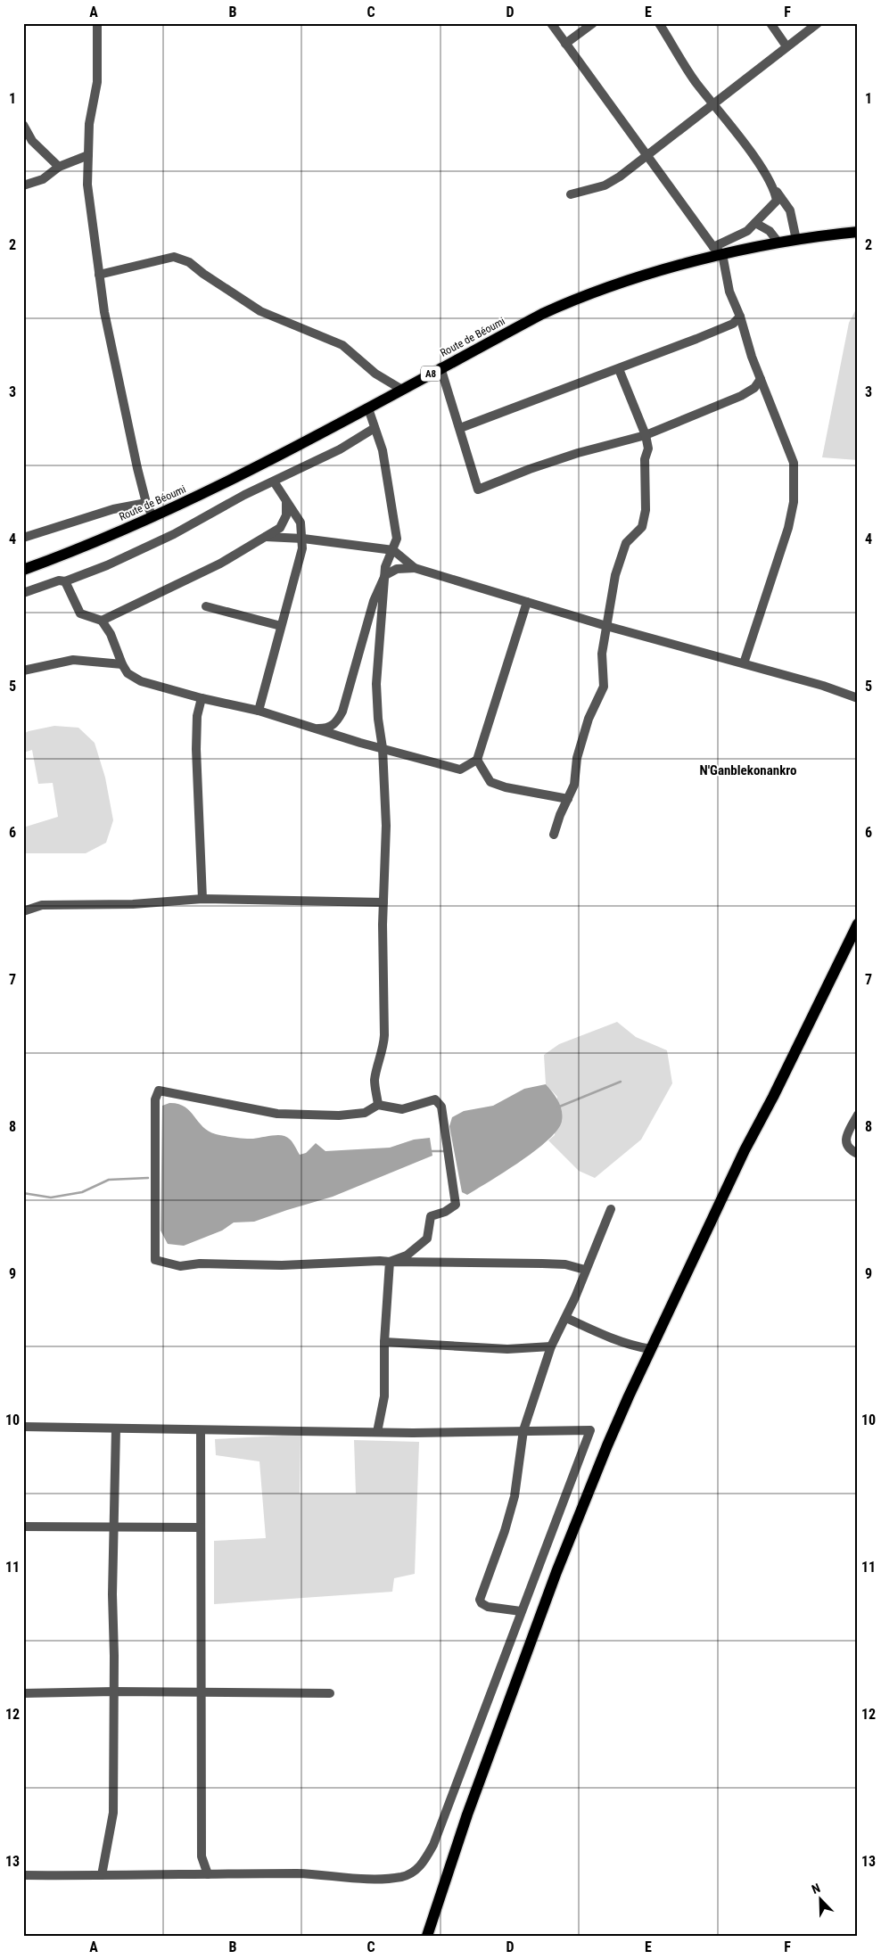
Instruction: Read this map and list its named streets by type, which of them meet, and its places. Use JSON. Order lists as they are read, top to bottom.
{
  "streets": {
    "main road": ["Route de Béoumi", "A8"]
  },
  "districts": ["N'Ganblekonankro"],
  "north": "top left",
  "grid": {
    "columns": [
      "A",
      "B",
      "C",
      "D",
      "E",
      "F"
    ],
    "rows": [
      "1",
      "2",
      "3",
      "4",
      "5",
      "6",
      "7",
      "8",
      "9",
      "10",
      "11",
      "12",
      "13"
    ]
  }
}
